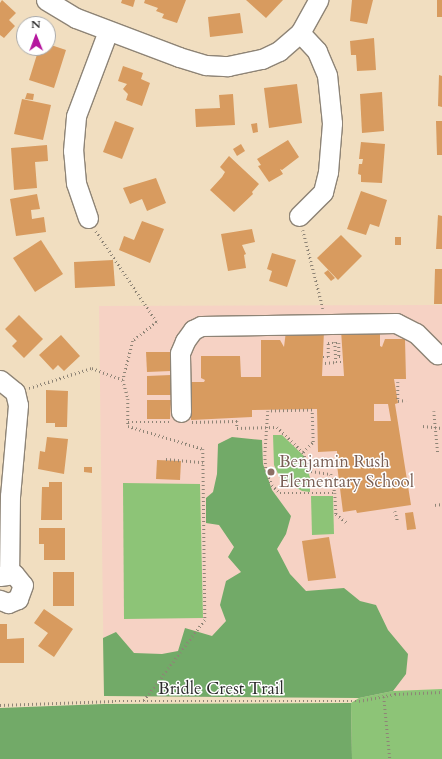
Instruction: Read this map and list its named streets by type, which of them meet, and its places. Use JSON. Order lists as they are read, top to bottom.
{
  "streets": {
    "path": ["Bridle Crest Trail"]
  },
  "places": ["Benjamin Rush Elementary School"],
  "north": "top"
}
